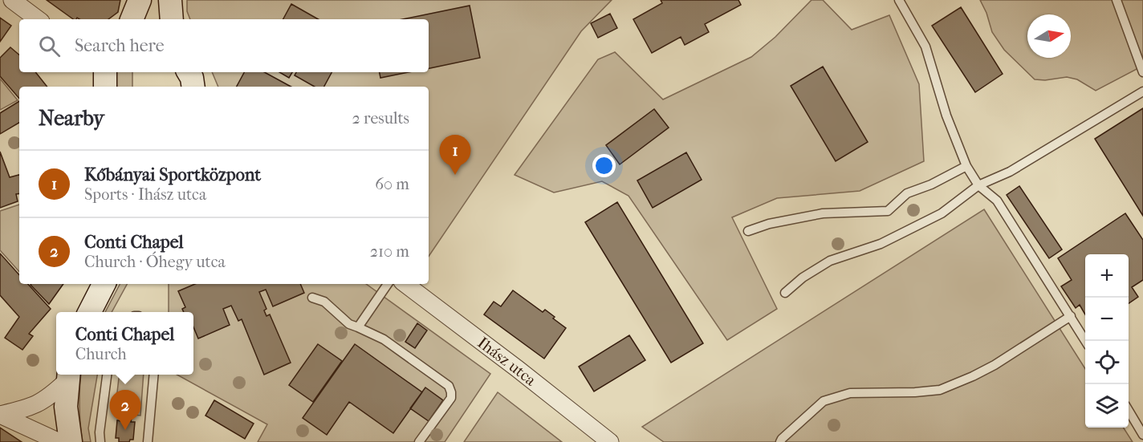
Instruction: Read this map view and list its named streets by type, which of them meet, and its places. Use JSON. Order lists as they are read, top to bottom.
{
  "streets": {
    "street": ["Ihász utca"]
  },
  "north": "right",
  "page": {
    "search": "Search here",
    "heading": ["Nearby", "2 results"],
    "pins": ["1", "2"],
    "list": [
      {
        "mark": "1",
        "name": "Kőbányai Sportközpont",
        "note": "Sports · Ihász utca",
        "value": "60 m"
      },
      {
        "mark": "2",
        "name": "Conti Chapel",
        "note": "Church · Óhegy utca",
        "value": "210 m"
      }
    ],
    "map_buttons": ["+", "−"],
    "popup": ["Conti Chapel", "Church"]
  }
}
